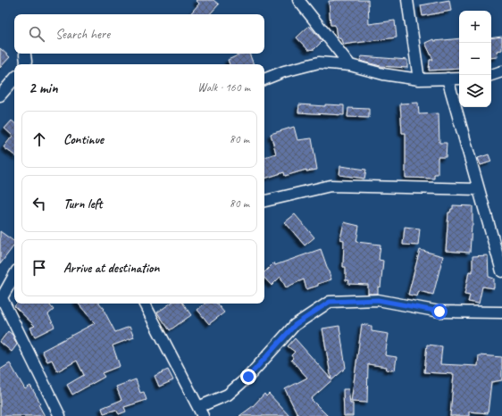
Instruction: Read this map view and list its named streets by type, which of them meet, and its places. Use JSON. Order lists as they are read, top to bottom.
{
  "page": {
    "map_buttons": ["+", "−"],
    "search": "Search here",
    "heading": ["2 min", "Walk · 160 m"],
    "list": [
      ["Continue", "80 m"],
      ["Turn left", "80 m"],
      "Arrive at destination"
    ]
  }
}
